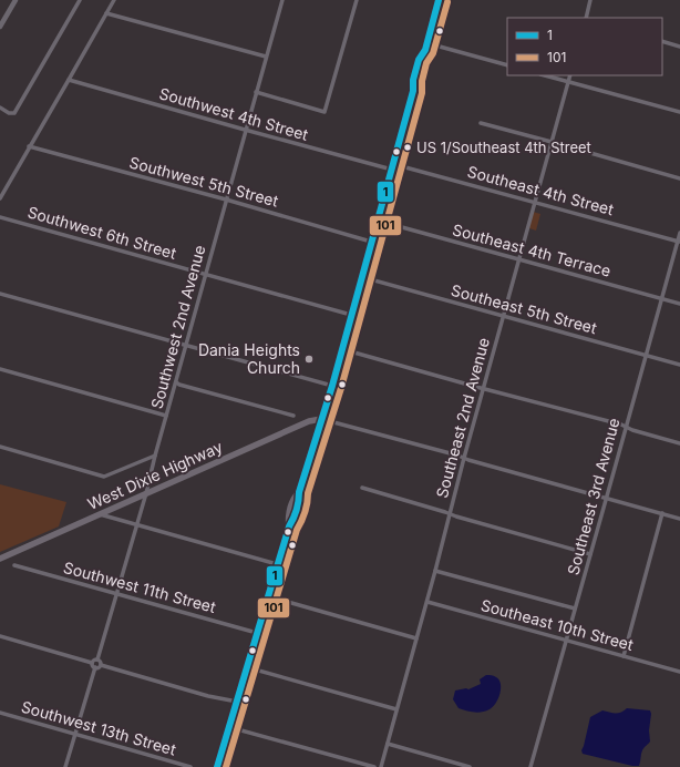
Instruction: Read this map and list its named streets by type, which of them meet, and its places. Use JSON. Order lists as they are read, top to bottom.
{
  "streets": {
    "main road": ["West Dixie Highway"],
    "street": [
      "Southwest 4th Street",
      "Southwest 5th Street",
      "Southeast 4th Street",
      "Southwest 6th Street",
      "Southeast 4th Terrace",
      "Southeast 5th Street",
      "Southwest 2nd Avenue",
      "Southeast 2nd Avenue",
      "Southeast 3rd Avenue",
      "Southwest 11th Street",
      "Southeast 10th Street",
      "Southwest 13th Street"
    ]
  },
  "crossings": [
    ["Southwest 4th Street", "Southeast 4th Street"],
    ["Southwest 4th Street", "Southwest 2nd Avenue"],
    ["Southwest 5th Street", "Southwest 2nd Avenue"],
    ["Southeast 4th Street", "Southeast 2nd Avenue"],
    ["Southeast 4th Street", "Southeast 3rd Avenue"],
    ["Southwest 6th Street", "Southwest 2nd Avenue"],
    ["Southeast 4th Terrace", "Southeast 2nd Avenue"],
    ["Southeast 4th Terrace", "Southeast 3rd Avenue"],
    ["Southeast 5th Street", "Southeast 2nd Avenue"],
    ["Southeast 5th Street", "Southeast 3rd Avenue"],
    ["Southwest 2nd Avenue", "West Dixie Highway"],
    ["Southwest 2nd Avenue", "Southwest 11th Street"],
    ["Southeast 2nd Avenue", "Southeast 10th Street"],
    ["Southeast 3rd Avenue", "Southeast 10th Street"]
  ],
  "places": ["US 1/Southeast 4th Street", "Dania Heights Church"],
  "lines": ["transit line 1", "transit line 101"],
  "legend": ["1", "101"]
}
